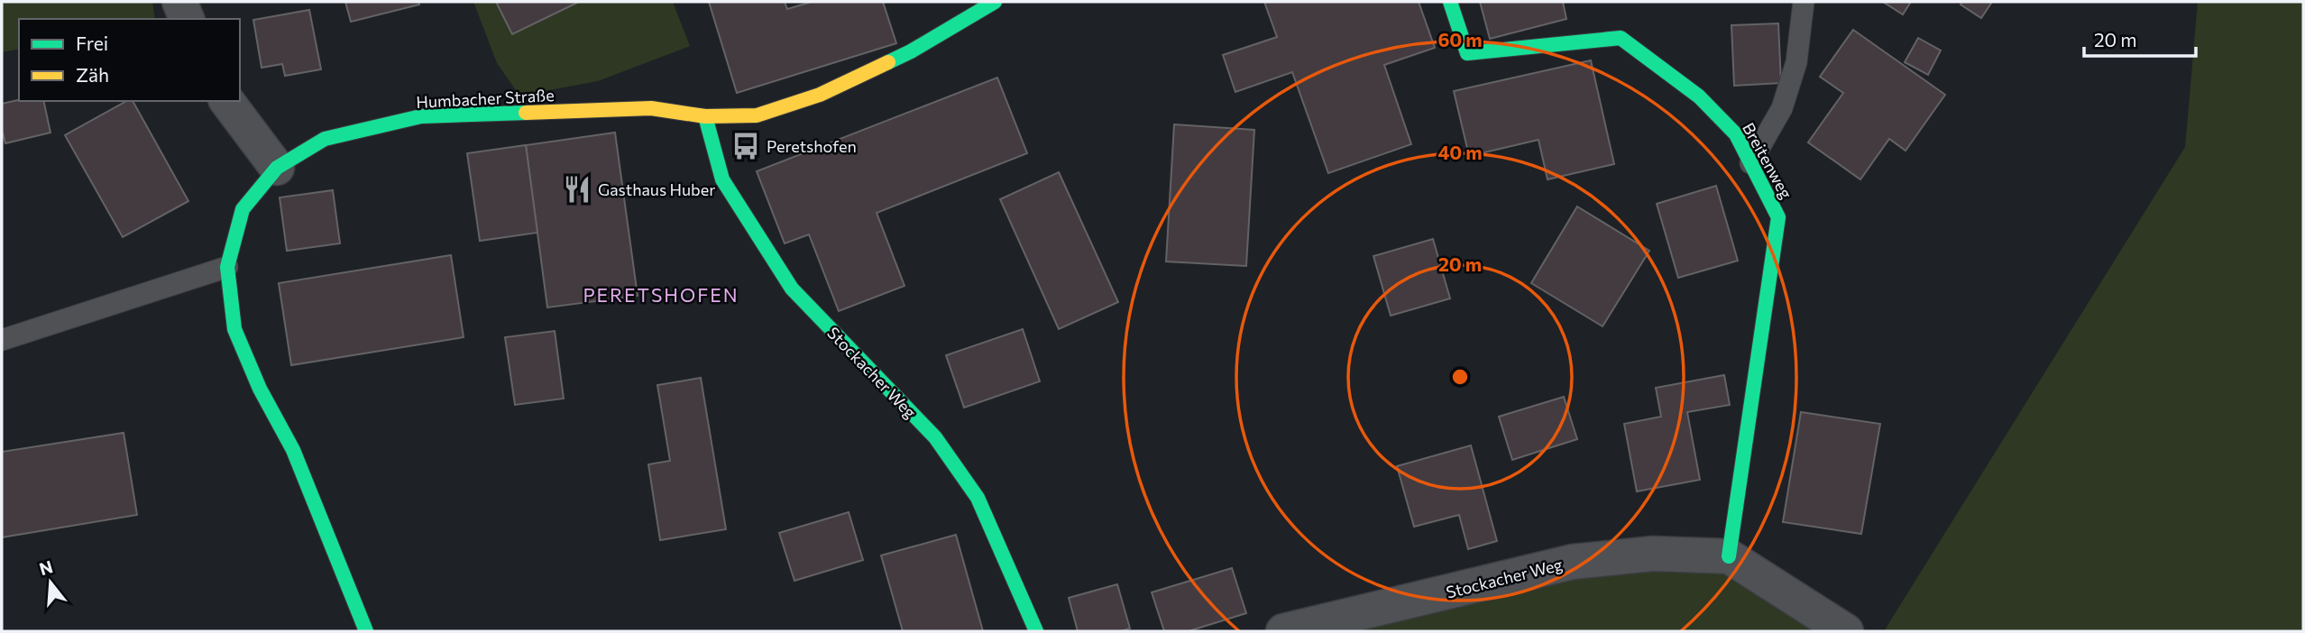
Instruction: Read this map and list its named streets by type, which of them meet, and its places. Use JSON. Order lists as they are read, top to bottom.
{
  "streets": {
    "street": ["Humbacher Straße", "Breitenweg", "Stockacher Weg"]
  },
  "crossings": [
    ["Humbacher Straße", "Stockacher Weg"],
    ["Breitenweg", "Stockacher Weg"]
  ],
  "districts": ["PERETSHOFEN"],
  "places": {
    "bus stop": ["Peretshofen"],
    "restaurant": ["Gasthaus Huber"]
  },
  "legend": ["Frei", "Zäh"],
  "scale_bar": "20 m",
  "north": "top",
  "rings": ["60 m", "40 m", "20 m"]
}
